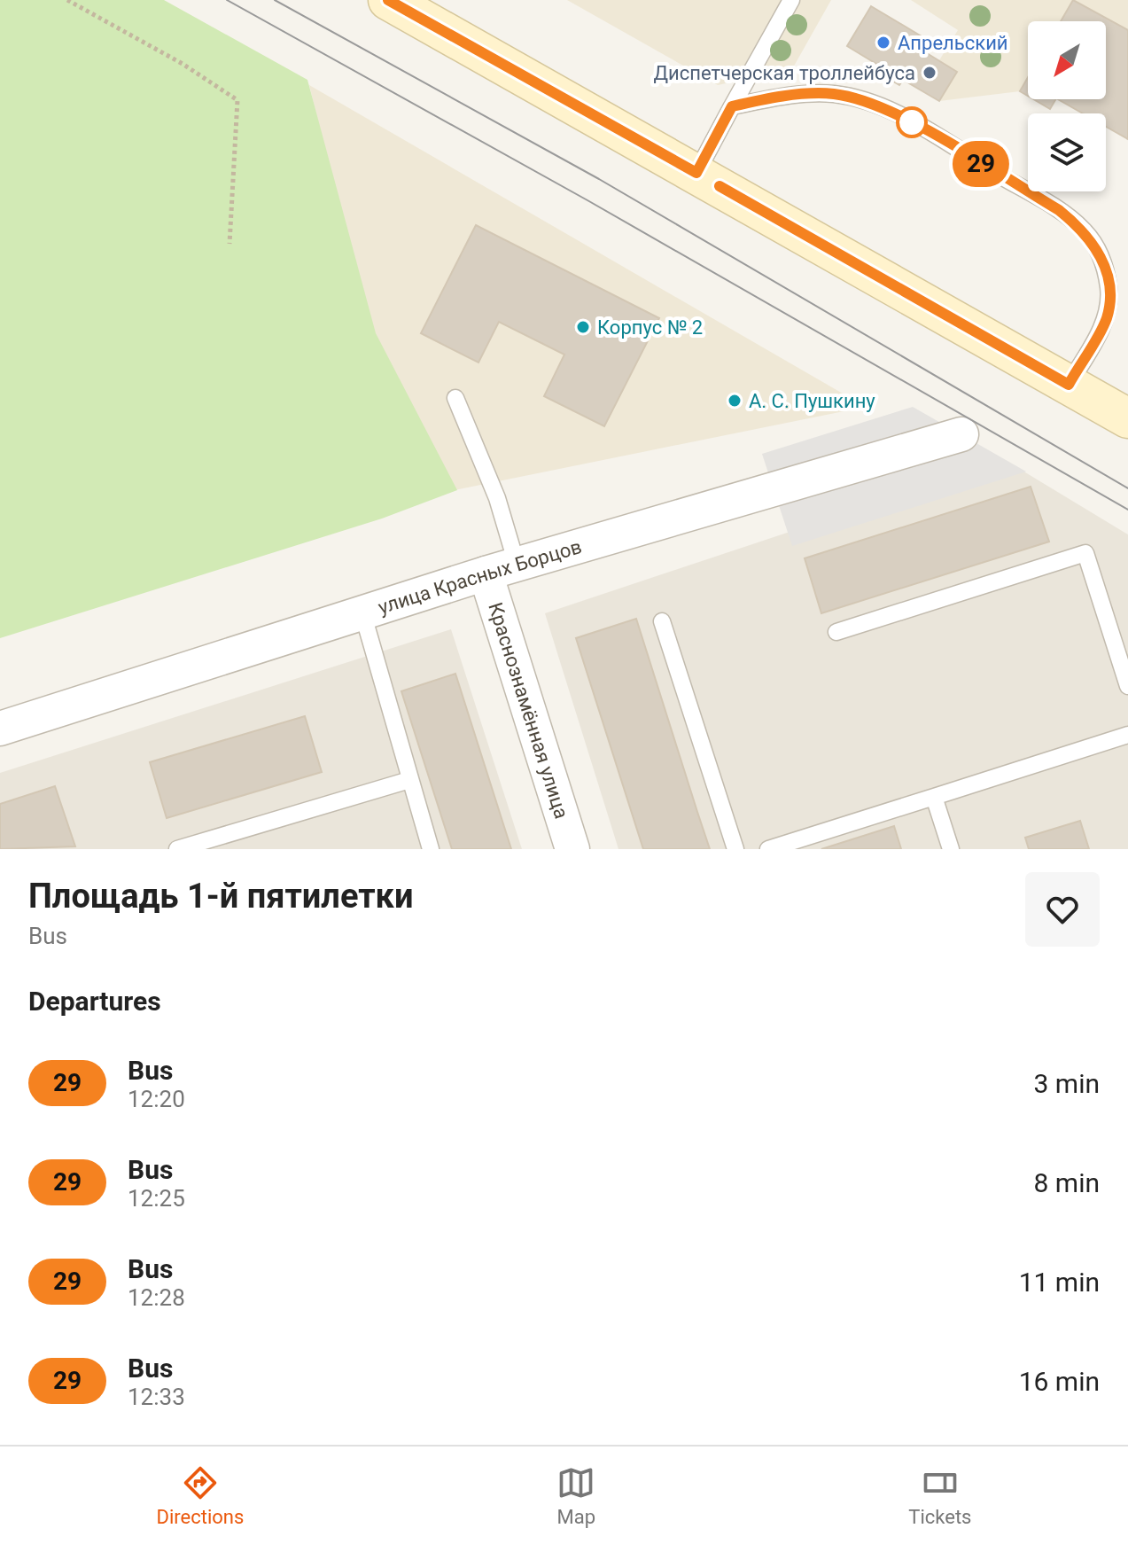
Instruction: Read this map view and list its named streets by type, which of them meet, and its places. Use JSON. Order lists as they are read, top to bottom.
{
  "streets": {
    "street": ["улица Красных Борцов", "Краснознамённая улица"]
  },
  "crossings": [
    ["улица Красных Борцов", "Краснознамённая улица"]
  ],
  "places": [
    "Апрельский",
    "Диспетчерская троллейбуса",
    "Корпус № 2",
    "А. С. Пушкину"
  ],
  "lines": ["bus line 29"],
  "north": "bottom left",
  "page": {
    "on_map": "29",
    "heading": [
      ["Площадь 1-й пятилетки", "Bus"],
      "Departures"
    ],
    "list": [
      {
        "mark": "29",
        "name": "Bus",
        "note": "12:20",
        "value": "3 min"
      },
      {
        "mark": "29",
        "name": "Bus",
        "note": "12:25",
        "value": "8 min"
      },
      {
        "mark": "29",
        "name": "Bus",
        "note": "12:28",
        "value": "11 min"
      },
      {
        "mark": "29",
        "name": "Bus",
        "note": "12:33",
        "value": "16 min"
      }
    ],
    "tabs": ["Directions", "Map", "Tickets"]
  }
}
